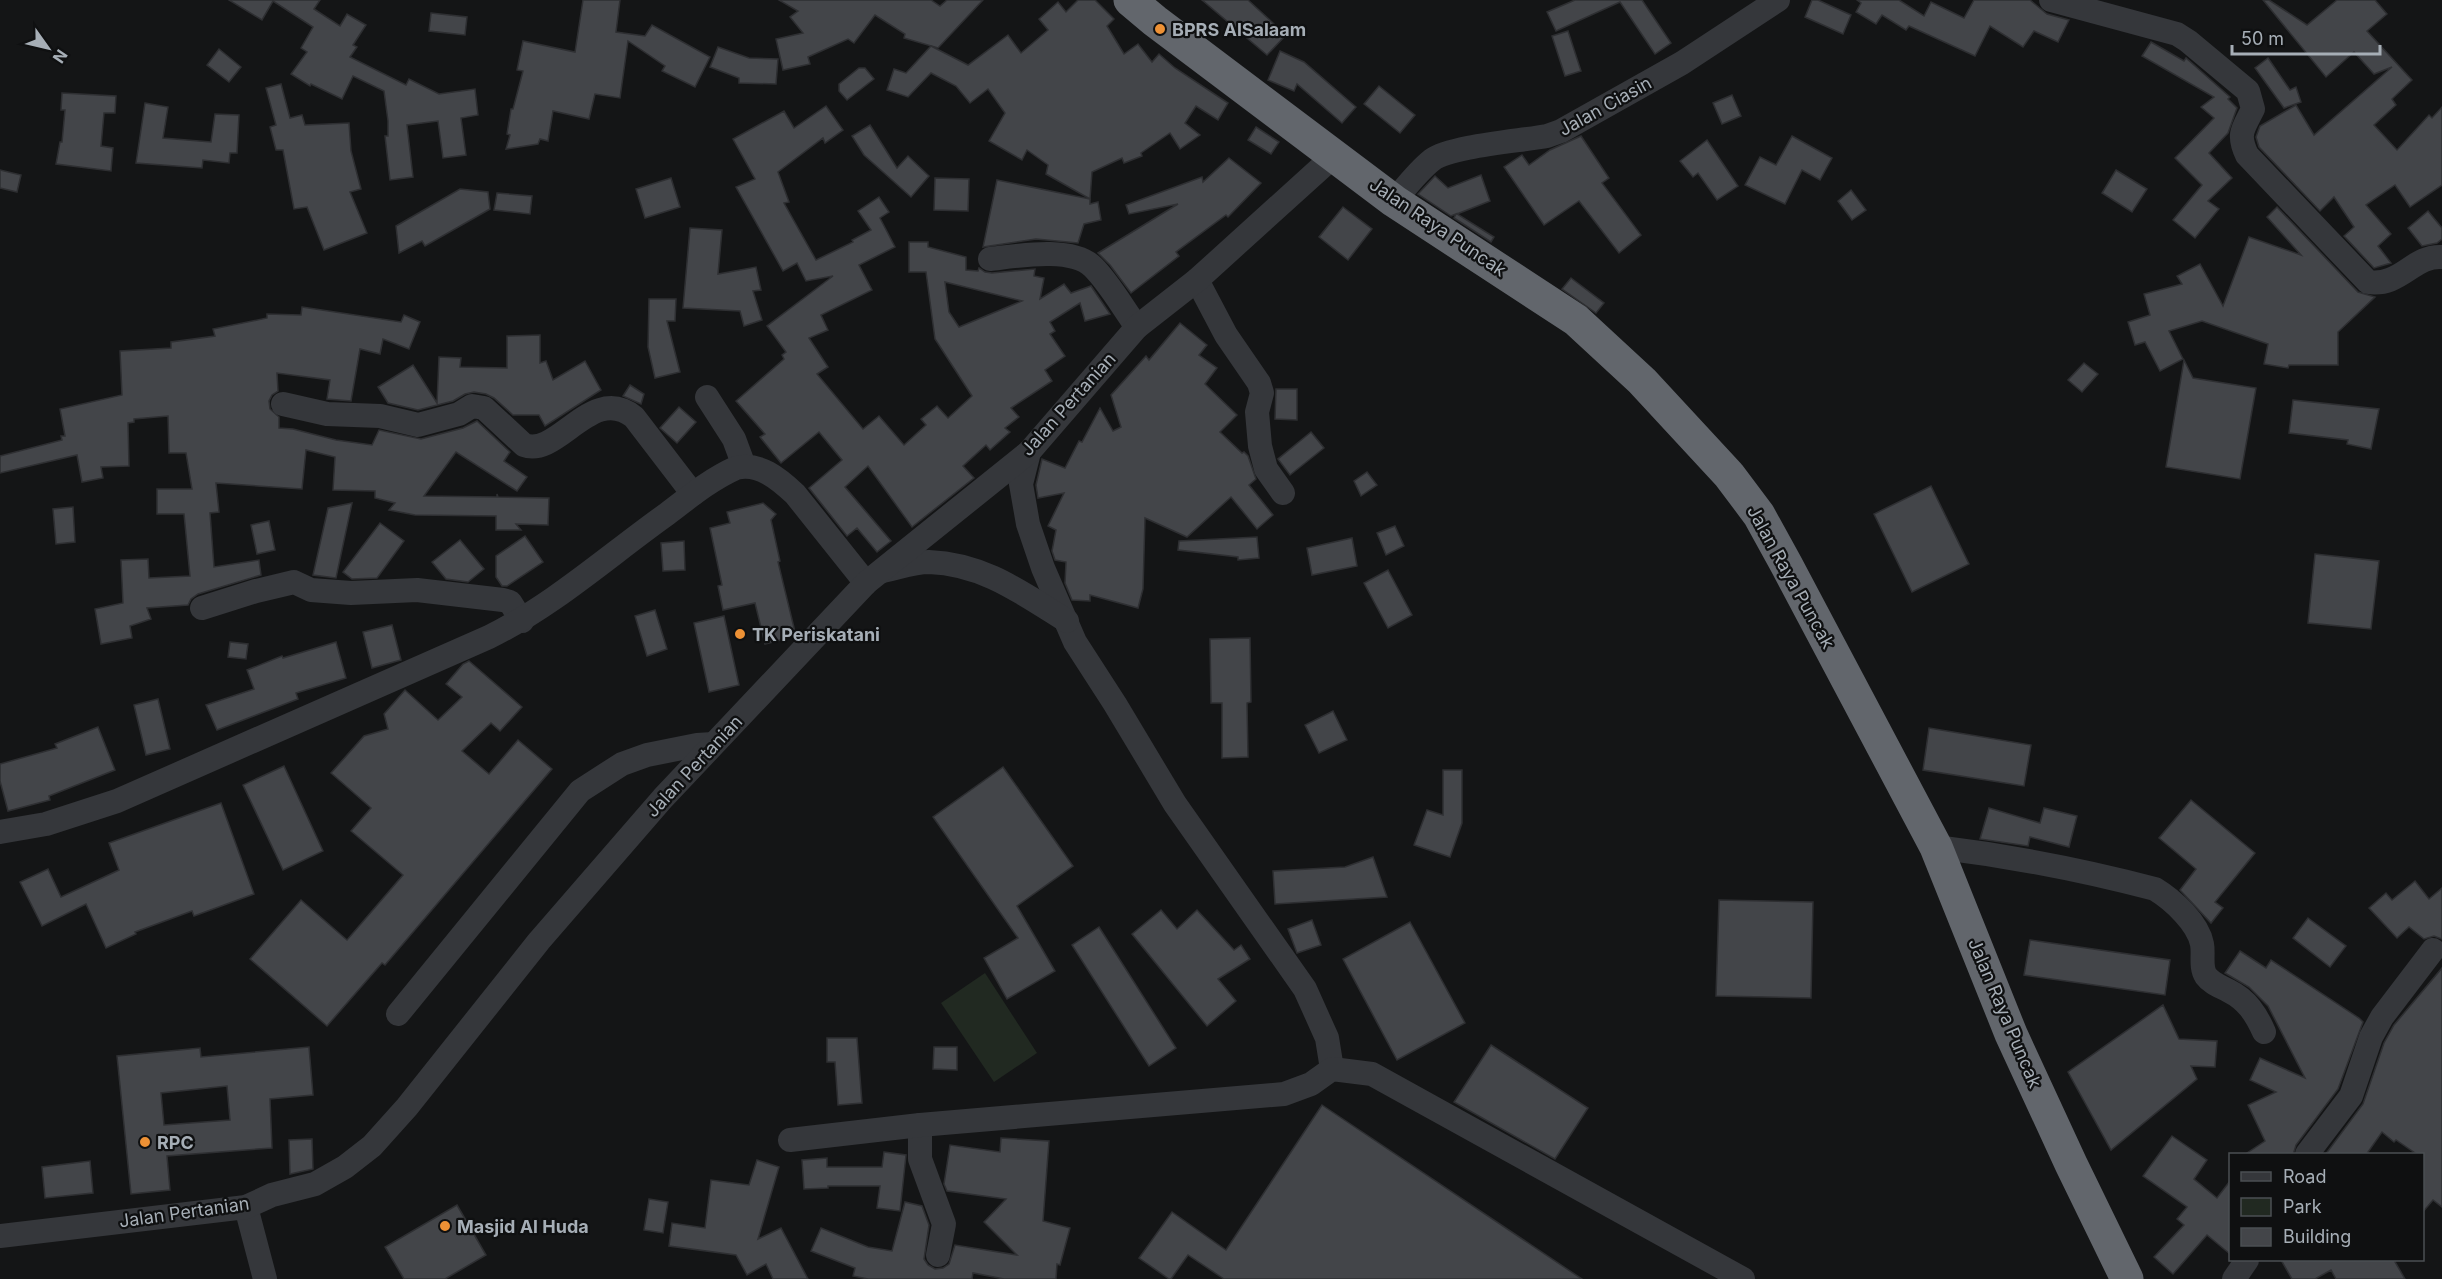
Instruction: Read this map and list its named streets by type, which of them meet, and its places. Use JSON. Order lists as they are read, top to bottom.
{
  "streets": {
    "highway": ["Jalan Raya Puncak"],
    "street": ["Jalan Ciasin", "Jalan Pertanian"]
  },
  "crossings": [
    ["Jalan Ciasin", "Jalan Raya Puncak"],
    ["Jalan Raya Puncak", "Jalan Pertanian"]
  ],
  "places": [
    "BPRS AlSalaam",
    "TK Periskatani",
    "RPC",
    "Masjid Al Huda"
  ],
  "legend": ["Road", "Park", "Building"],
  "scale_bar": "50 m",
  "north": "bottom right"
}
